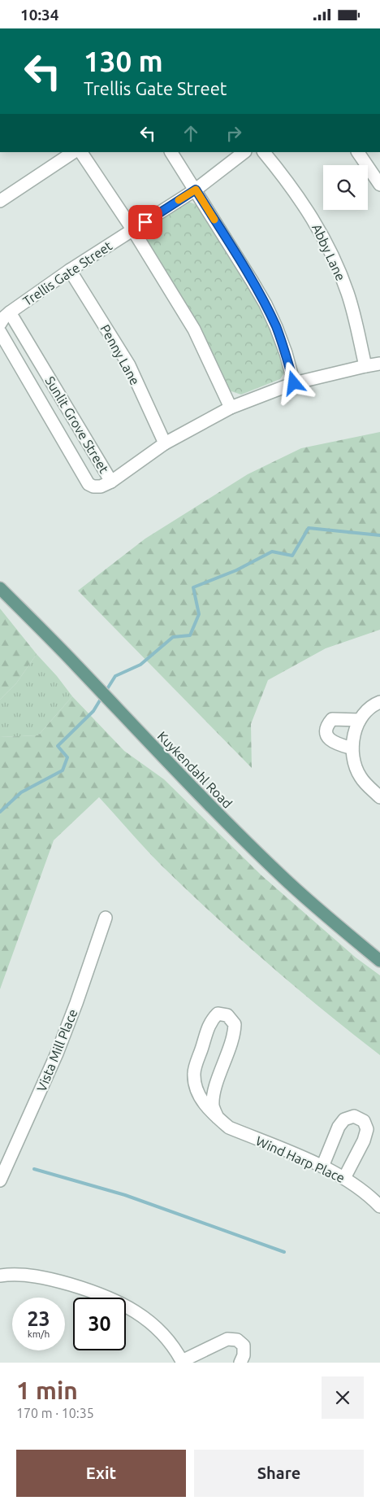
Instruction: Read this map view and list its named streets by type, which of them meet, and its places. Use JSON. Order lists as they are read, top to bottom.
{
  "streets": {
    "main road": ["Kuykendahl Road"],
    "street": [
      "Abby Lane",
      "Trellis Gate Street",
      "Penny Lane",
      "Sunlit Grove Street",
      "Vista Mill Place",
      "Wind Harp Place"
    ]
  },
  "crossings": [
    ["Trellis Gate Street", "Penny Lane"],
    ["Trellis Gate Street", "Sunlit Grove Street"]
  ],
  "page": {
    "status": "10:34",
    "turn": ["130 m", "Trellis Gate Street"],
    "speed": "23 km/h",
    "limit": "30",
    "heading": ["1 min", "170 m · 10:35"],
    "buttons": ["Exit", "Share"]
  }
}
